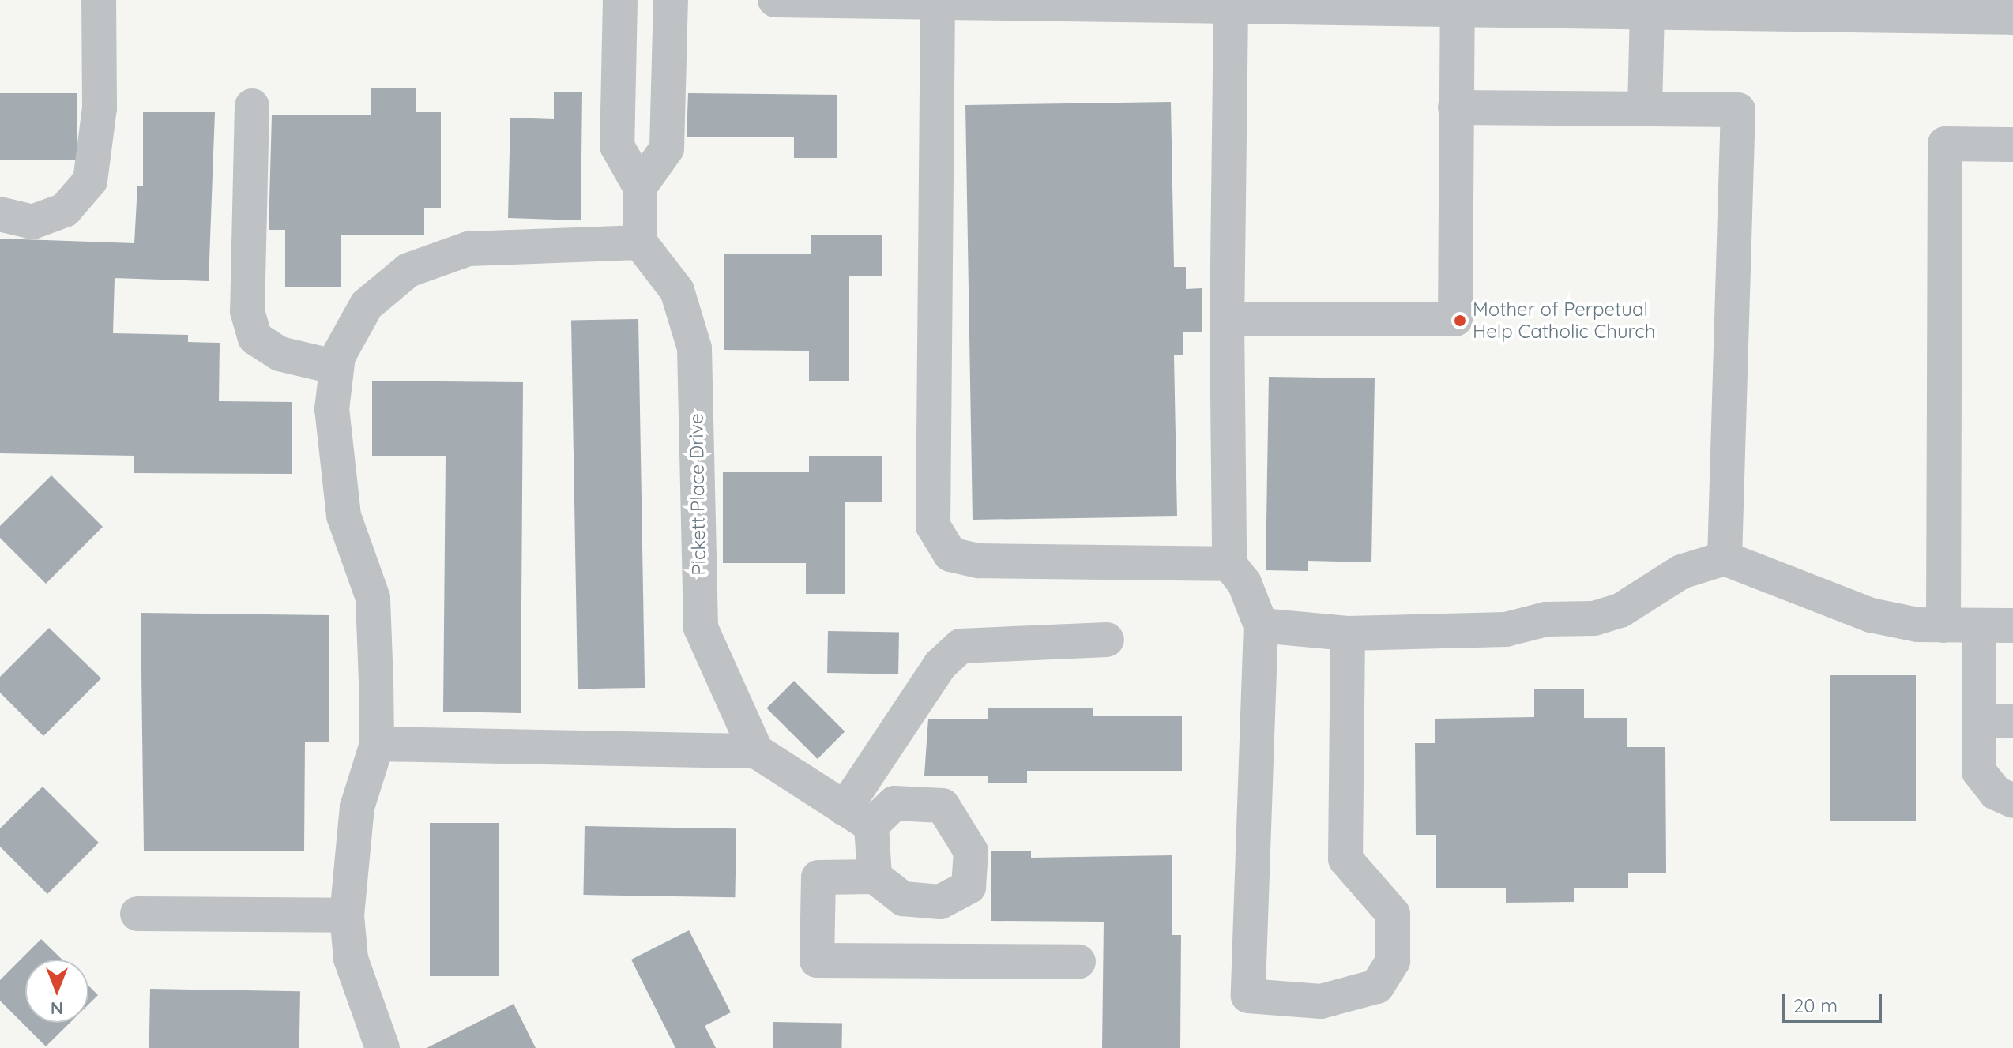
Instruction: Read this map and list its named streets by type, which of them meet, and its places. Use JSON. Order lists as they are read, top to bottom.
{
  "streets": {
    "street": ["Pickett Place Drive"]
  },
  "places": ["Mother of Perpetual Help Catholic Church"],
  "scale_bar": "20 m",
  "north": "bottom"
}
